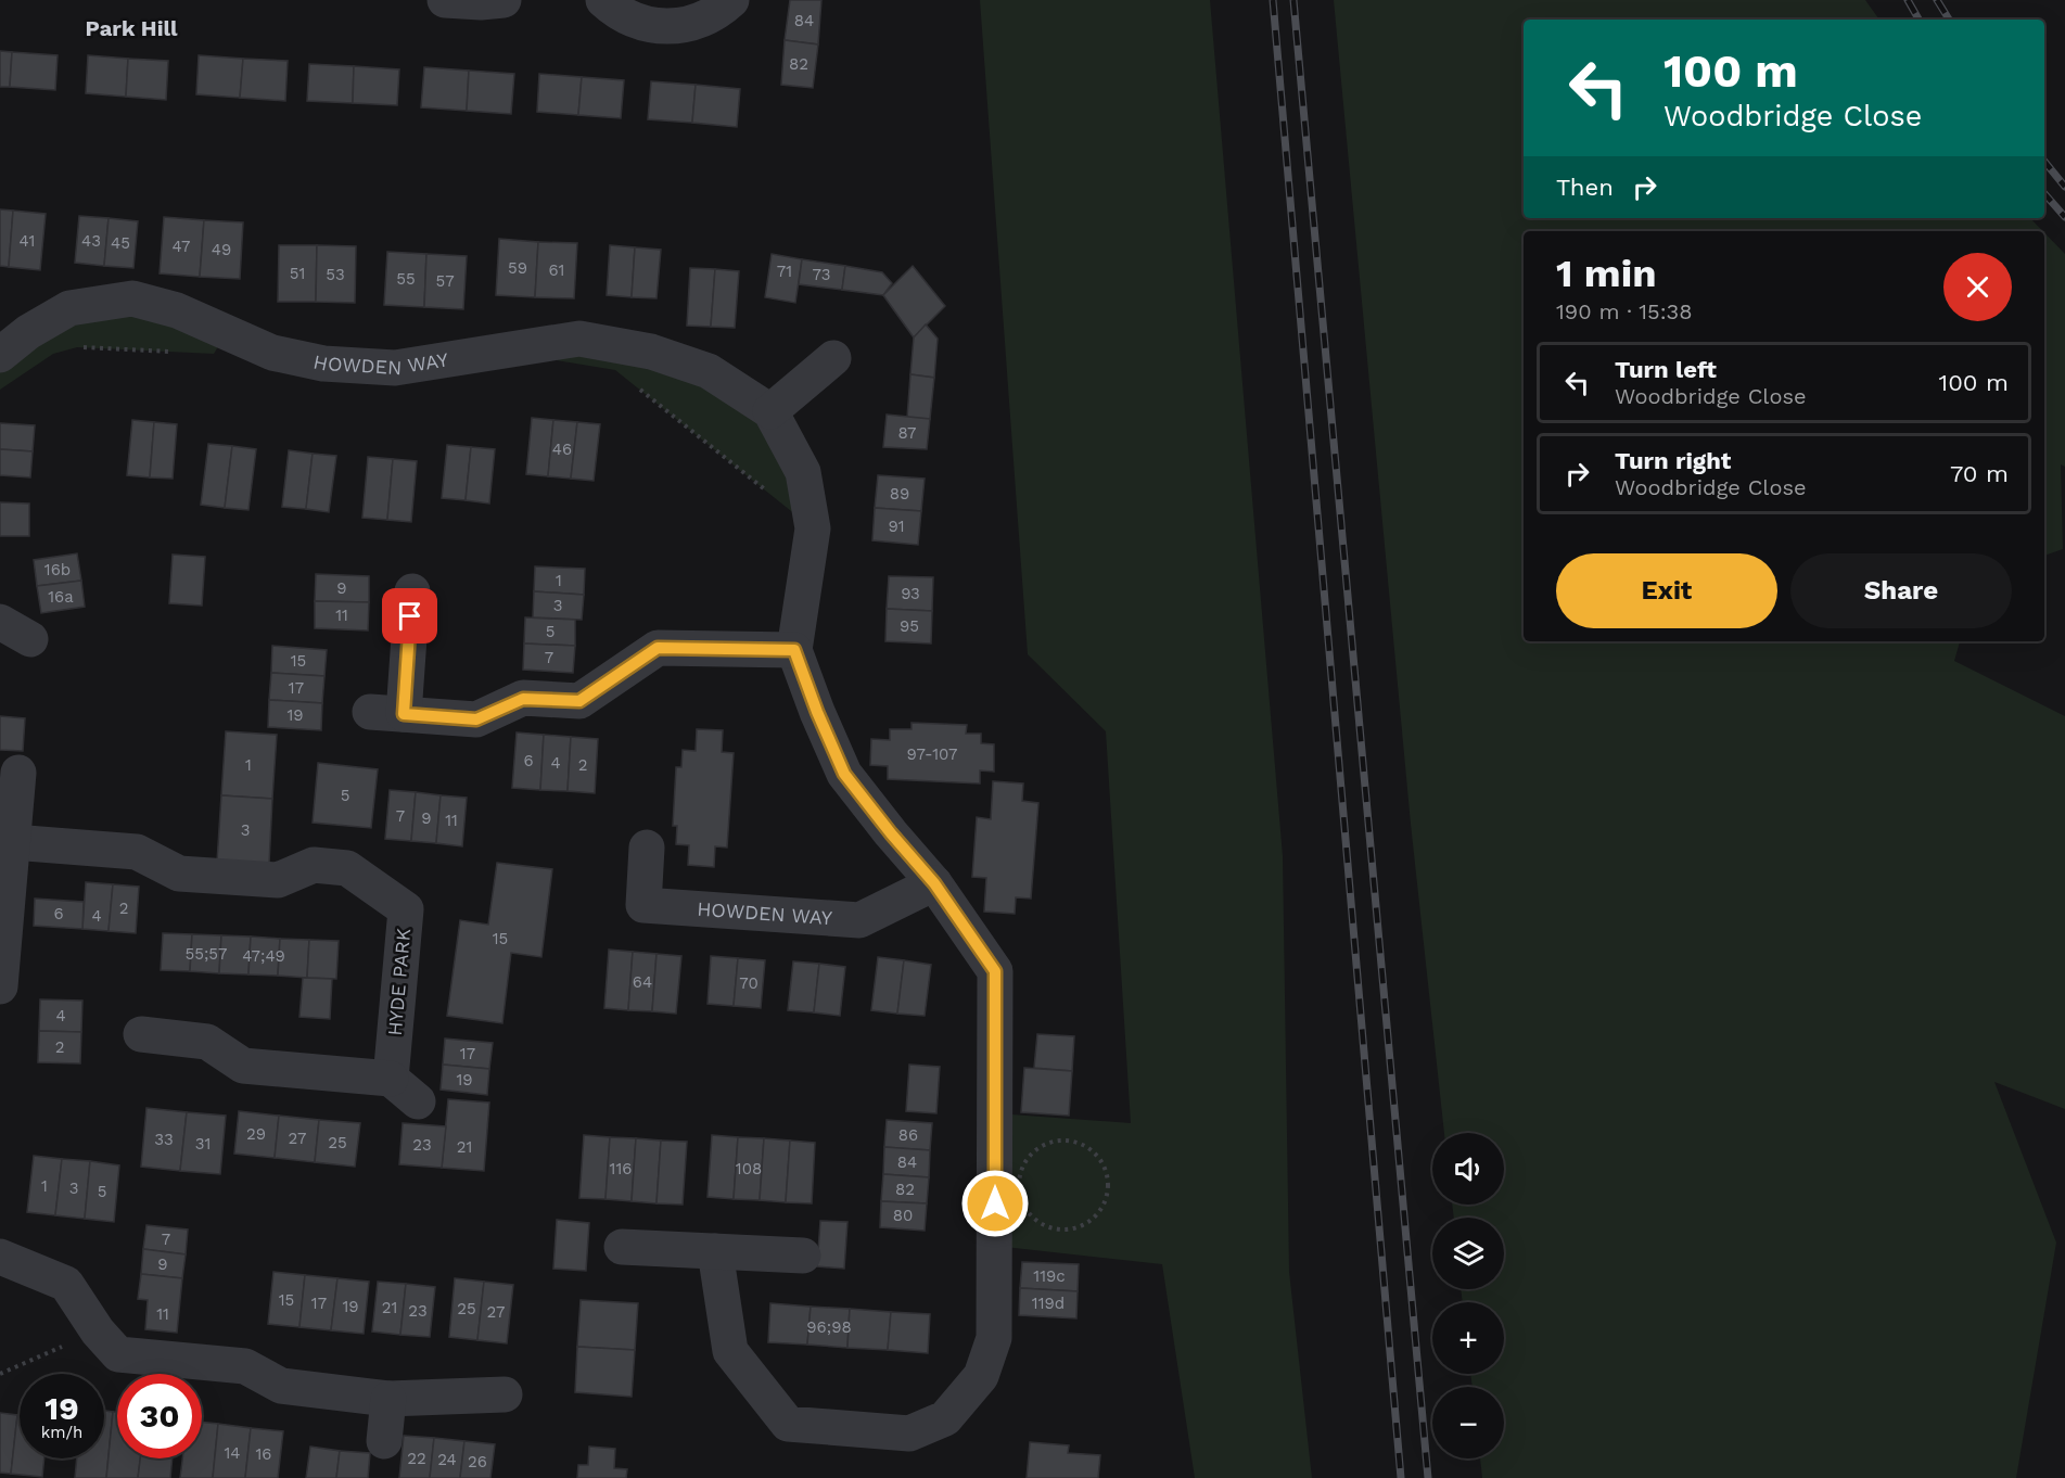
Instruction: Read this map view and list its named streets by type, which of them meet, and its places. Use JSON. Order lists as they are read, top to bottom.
{
  "streets": {
    "street": ["HOWDEN WAY", "HYDE PARK"]
  },
  "districts": ["Park Hill"],
  "house_numbers": [
    "84",
    "82",
    "41",
    "43",
    "45",
    "47",
    "49",
    "59",
    "61",
    "71",
    "51",
    "53",
    "73",
    "55",
    "57",
    "87",
    "46",
    "89",
    "91",
    "16b",
    "1",
    "9",
    "93",
    "16a",
    "3",
    "11",
    "95",
    "5",
    "7",
    "15",
    "17",
    "19",
    "97-107",
    "6",
    "4",
    "1",
    "2",
    "5",
    "7",
    "9",
    "11",
    "3",
    "2",
    "6",
    "4",
    "15",
    "55;57",
    "47;49",
    "64",
    "70",
    "4",
    "2",
    "17",
    "19",
    "29",
    "86",
    "27",
    "33",
    "25",
    "31",
    "23",
    "21",
    "84",
    "116",
    "108",
    "1",
    "3",
    "82",
    "5",
    "80",
    "7",
    "9",
    "119c",
    "15",
    "17",
    "119d",
    "19",
    "21",
    "25",
    "23",
    "27",
    "11",
    "96;98",
    "14",
    "16",
    "22",
    "24",
    "26"
  ],
  "page": {
    "turn": ["100 m", "Woodbridge Close"],
    "then": "Then",
    "heading": ["1 min", "190 m · 15:38"],
    "list": [
      {
        "name": "Turn left",
        "note": "Woodbridge Close",
        "value": "100 m"
      },
      {
        "name": "Turn right",
        "note": "Woodbridge Close",
        "value": "70 m"
      }
    ],
    "buttons": ["Exit", "Share"],
    "map_buttons": ["+", "−"],
    "speed": "19 km/h",
    "limit": "30"
  }
}
